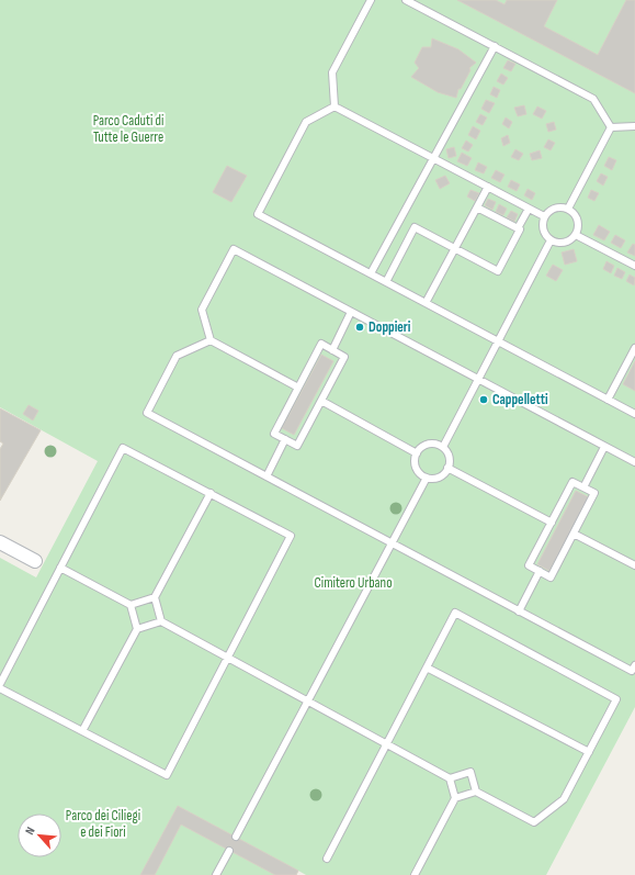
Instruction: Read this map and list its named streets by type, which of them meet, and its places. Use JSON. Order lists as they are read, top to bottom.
{
  "parks": ["Parco Caduti di Tutte le Guerre", "Cimitero Urbano", "Parco dei Ciliegi e dei Fiori"],
  "places": ["Doppieri", "Cappelletti"],
  "north": "top left"
}
